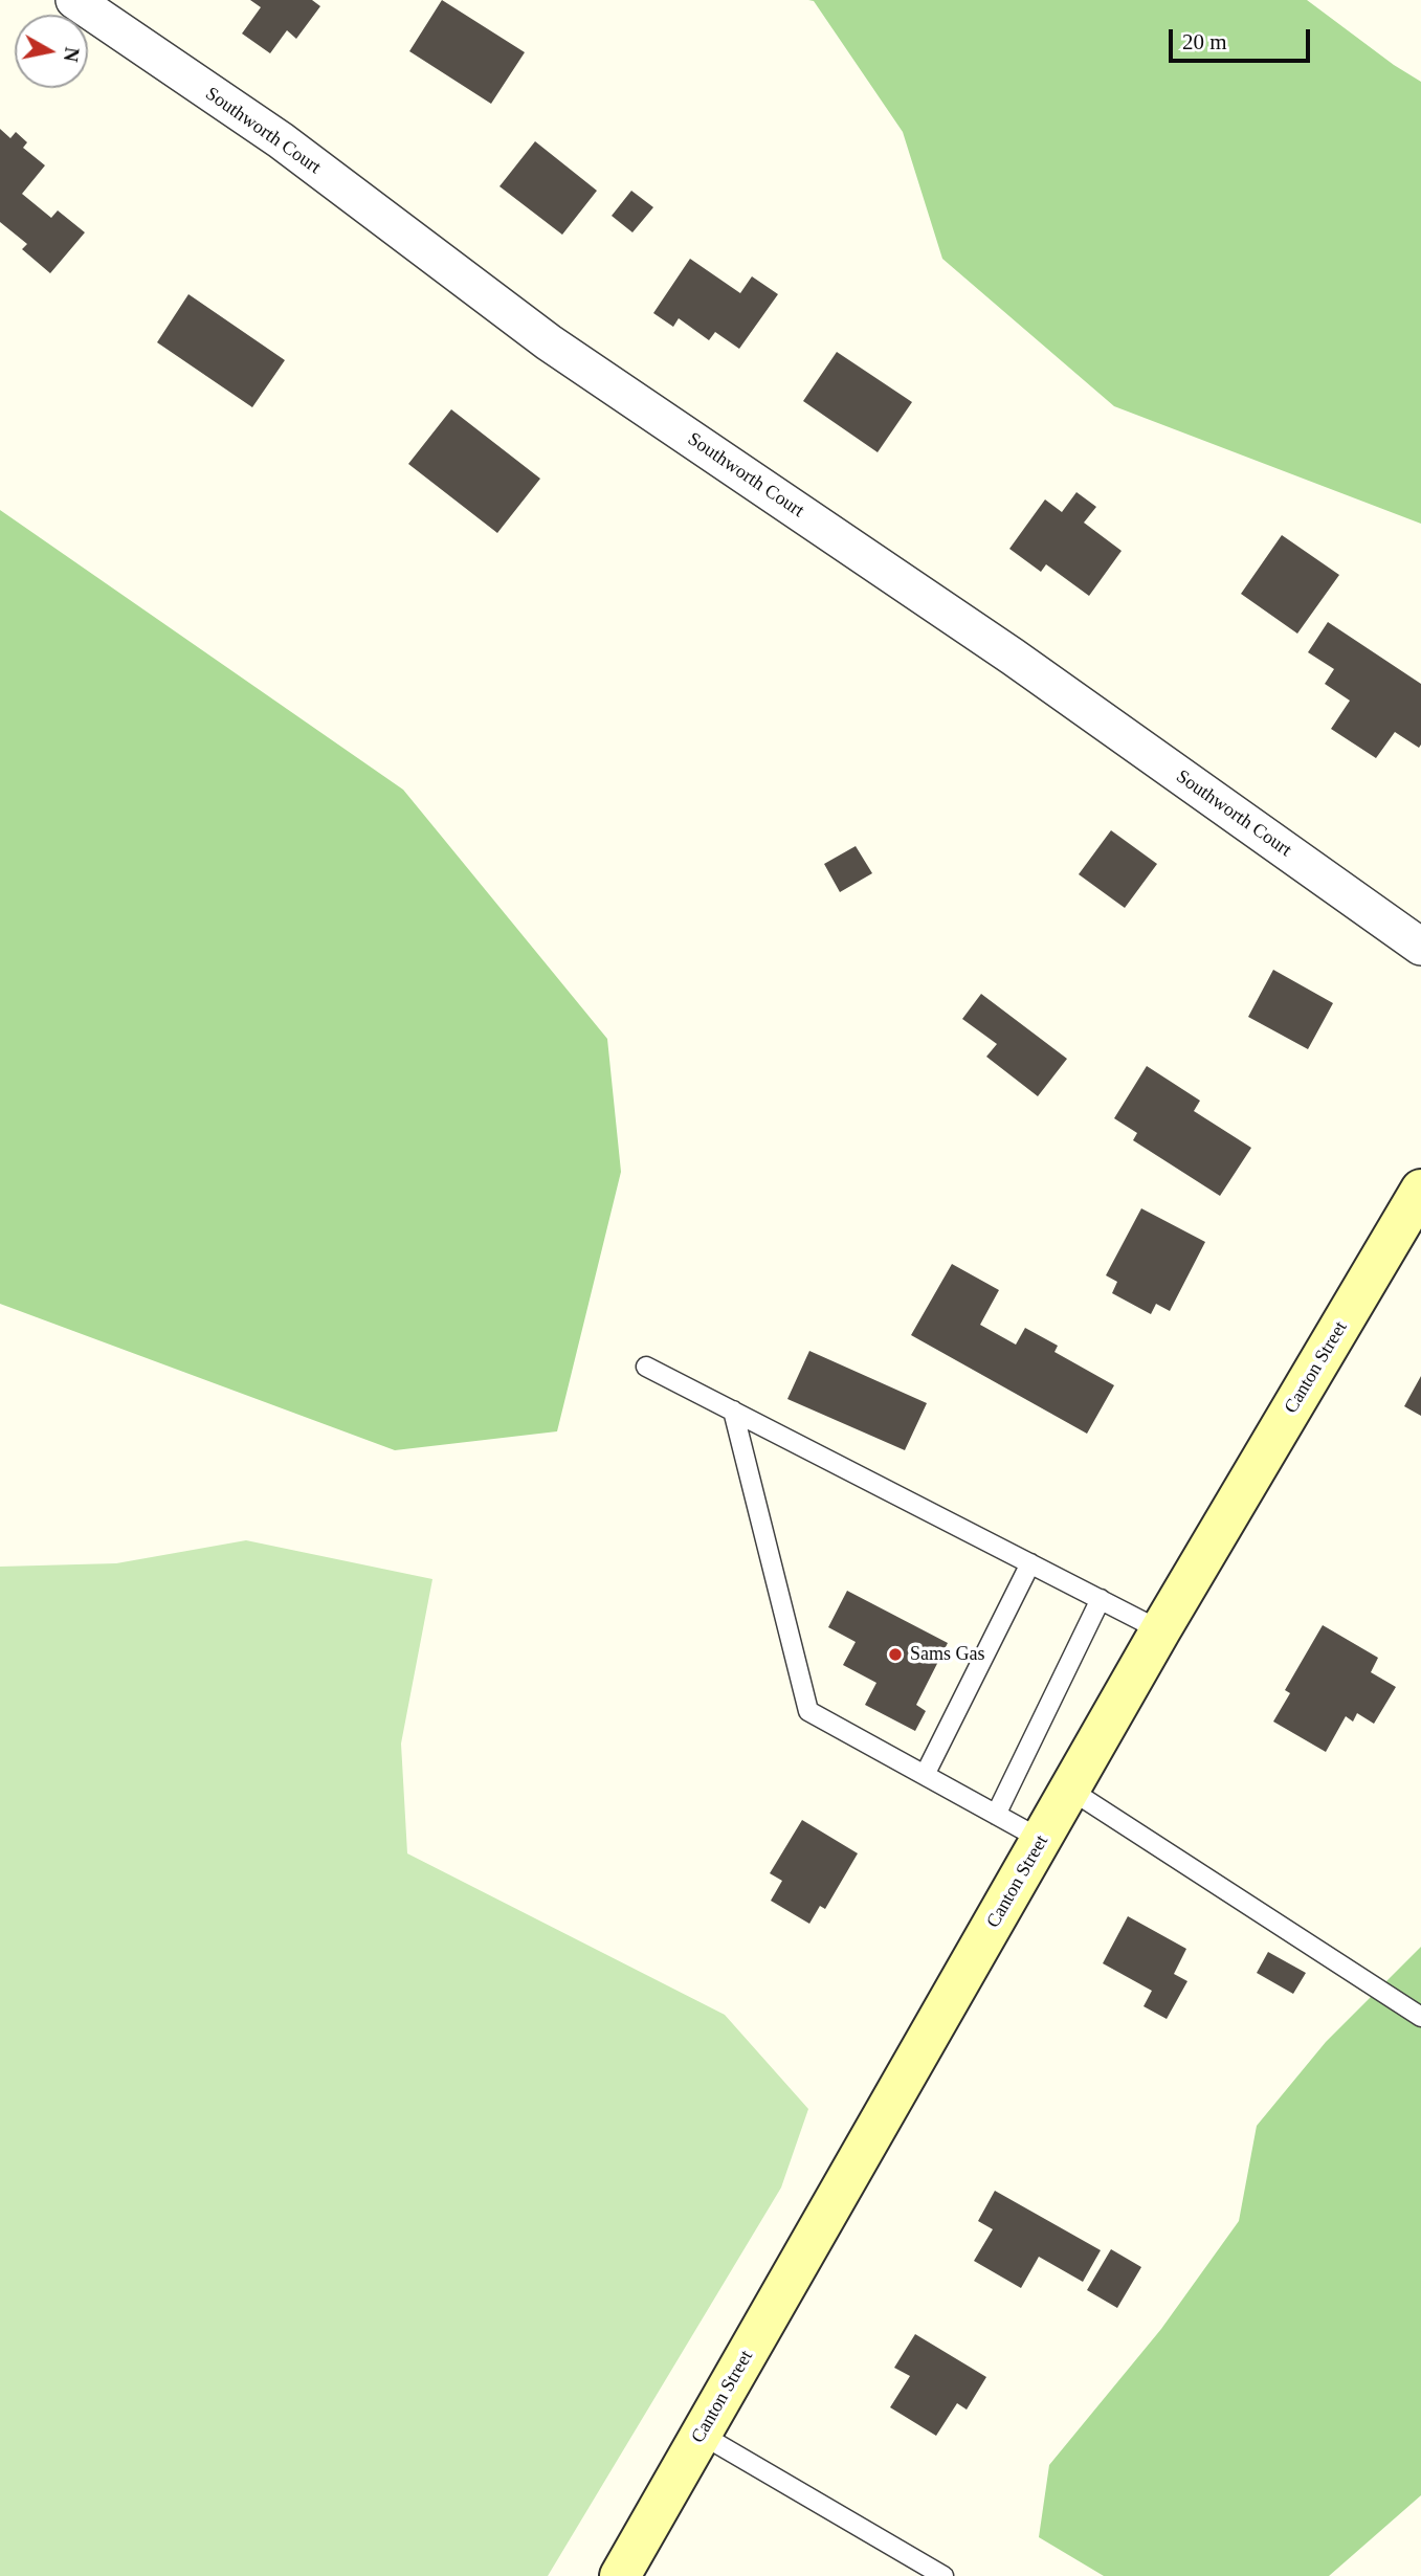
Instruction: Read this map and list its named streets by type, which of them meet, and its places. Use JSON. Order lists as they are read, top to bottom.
{
  "streets": {
    "main road": ["Canton Street"],
    "street": ["Southworth Court"]
  },
  "places": ["Sams Gas"],
  "scale_bar": "20 m",
  "north": "right"
}
